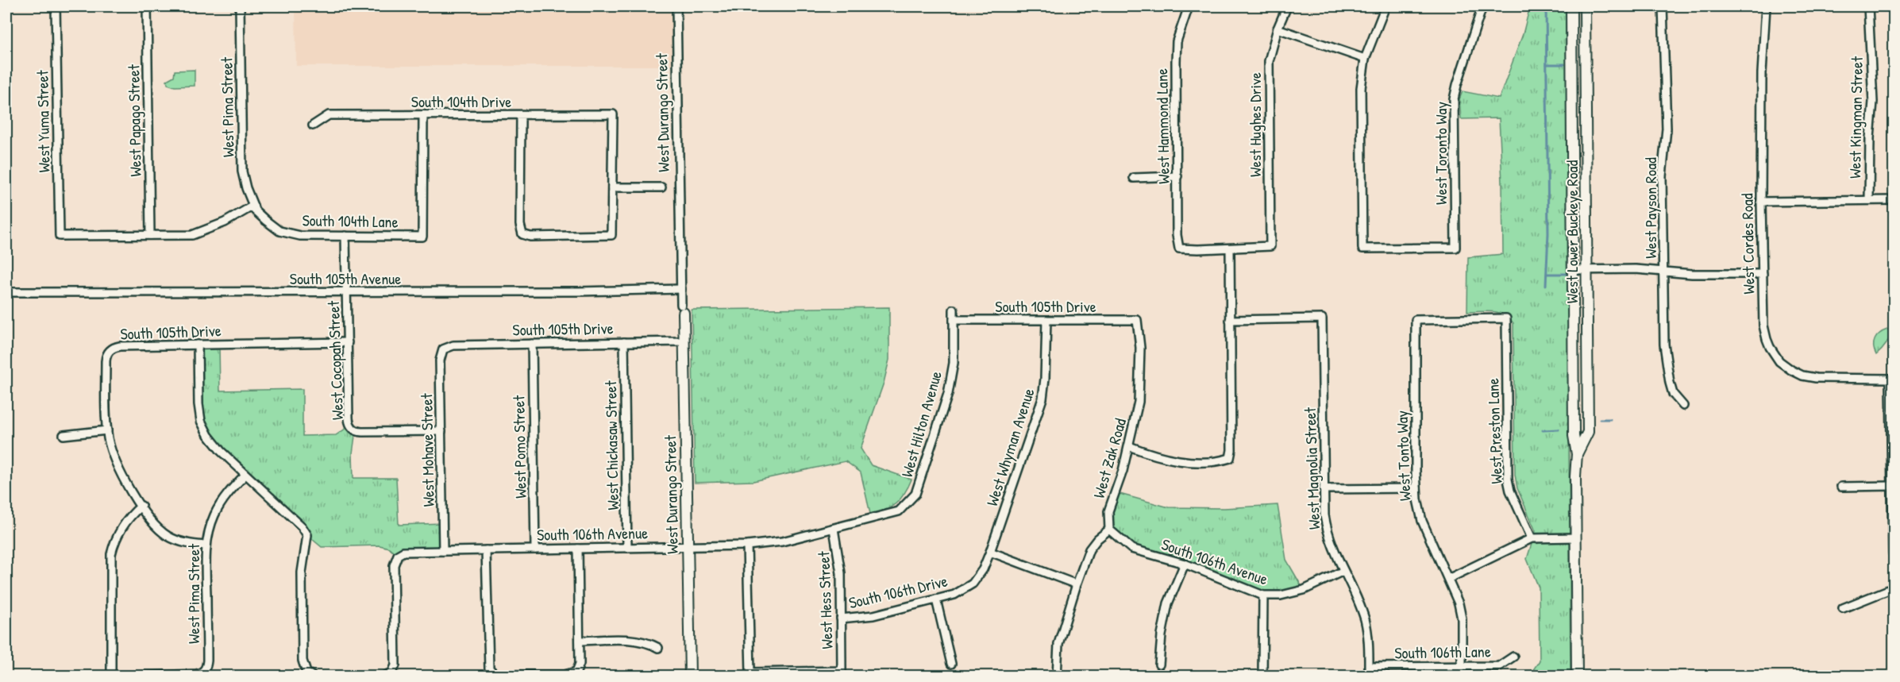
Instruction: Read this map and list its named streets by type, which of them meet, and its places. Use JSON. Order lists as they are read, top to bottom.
{
  "streets": {
    "main road": ["West Durango Street", "West Lower Buckeye Road"],
    "street": [
      "South 104th Drive",
      "West Pima Street",
      "West Kingman Street",
      "West Papago Street",
      "West Yuma Street",
      "West Hughes Drive",
      "West Hammond Lane",
      "West Toronto Way",
      "West Payson Road",
      "South 104th Lane",
      "West Cordes Road",
      "South 105th Avenue",
      "South 105th Drive",
      "West Cocopah Street",
      "West Hilton Avenue",
      "West Preston Lane",
      "West Chickasaw Street",
      "West Pomo Street",
      "West Whyman Avenue",
      "West Mohave Street",
      "West Tonto Way",
      "West Zak Road",
      "West Magnolia Street",
      "South 106th Avenue",
      "South 106th Drive",
      "West Hess Street",
      "South 106th Lane"
    ]
  },
  "crossings": [
    ["South 104th Drive", "South 104th Lane"],
    ["West Pima Street", "South 104th Lane"],
    ["West Durango Street", "South 105th Avenue"],
    ["West Durango Street", "South 105th Drive"],
    ["West Durango Street", "South 106th Avenue"],
    ["West Papago Street", "West Yuma Street"],
    ["West Hughes Drive", "West Hammond Lane"],
    ["South 105th Avenue", "West Cocopah Street"],
    ["South 105th Drive", "West Cocopah Street"],
    ["South 105th Drive", "West Hilton Avenue"],
    ["South 105th Drive", "West Chickasaw Street"],
    ["South 105th Drive", "West Pomo Street"],
    ["South 105th Drive", "West Whyman Avenue"],
    ["South 105th Drive", "West Mohave Street"],
    ["South 105th Drive", "West Zak Road"],
    ["West Cocopah Street", "West Mohave Street"],
    ["West Hilton Avenue", "South 106th Avenue"],
    ["West Preston Lane", "West Tonto Way"],
    ["West Chickasaw Street", "South 106th Avenue"],
    ["West Pomo Street", "South 106th Avenue"],
    ["West Whyman Avenue", "South 106th Drive"],
    ["West Mohave Street", "South 106th Avenue"],
    ["West Tonto Way", "South 106th Lane"],
    ["West Zak Road", "South 106th Avenue"],
    ["West Magnolia Street", "South 106th Avenue"],
    ["West Magnolia Street", "South 106th Lane"],
    ["South 106th Avenue", "West Hess Street"],
    ["South 106th Drive", "West Hess Street"]
  ]
}
